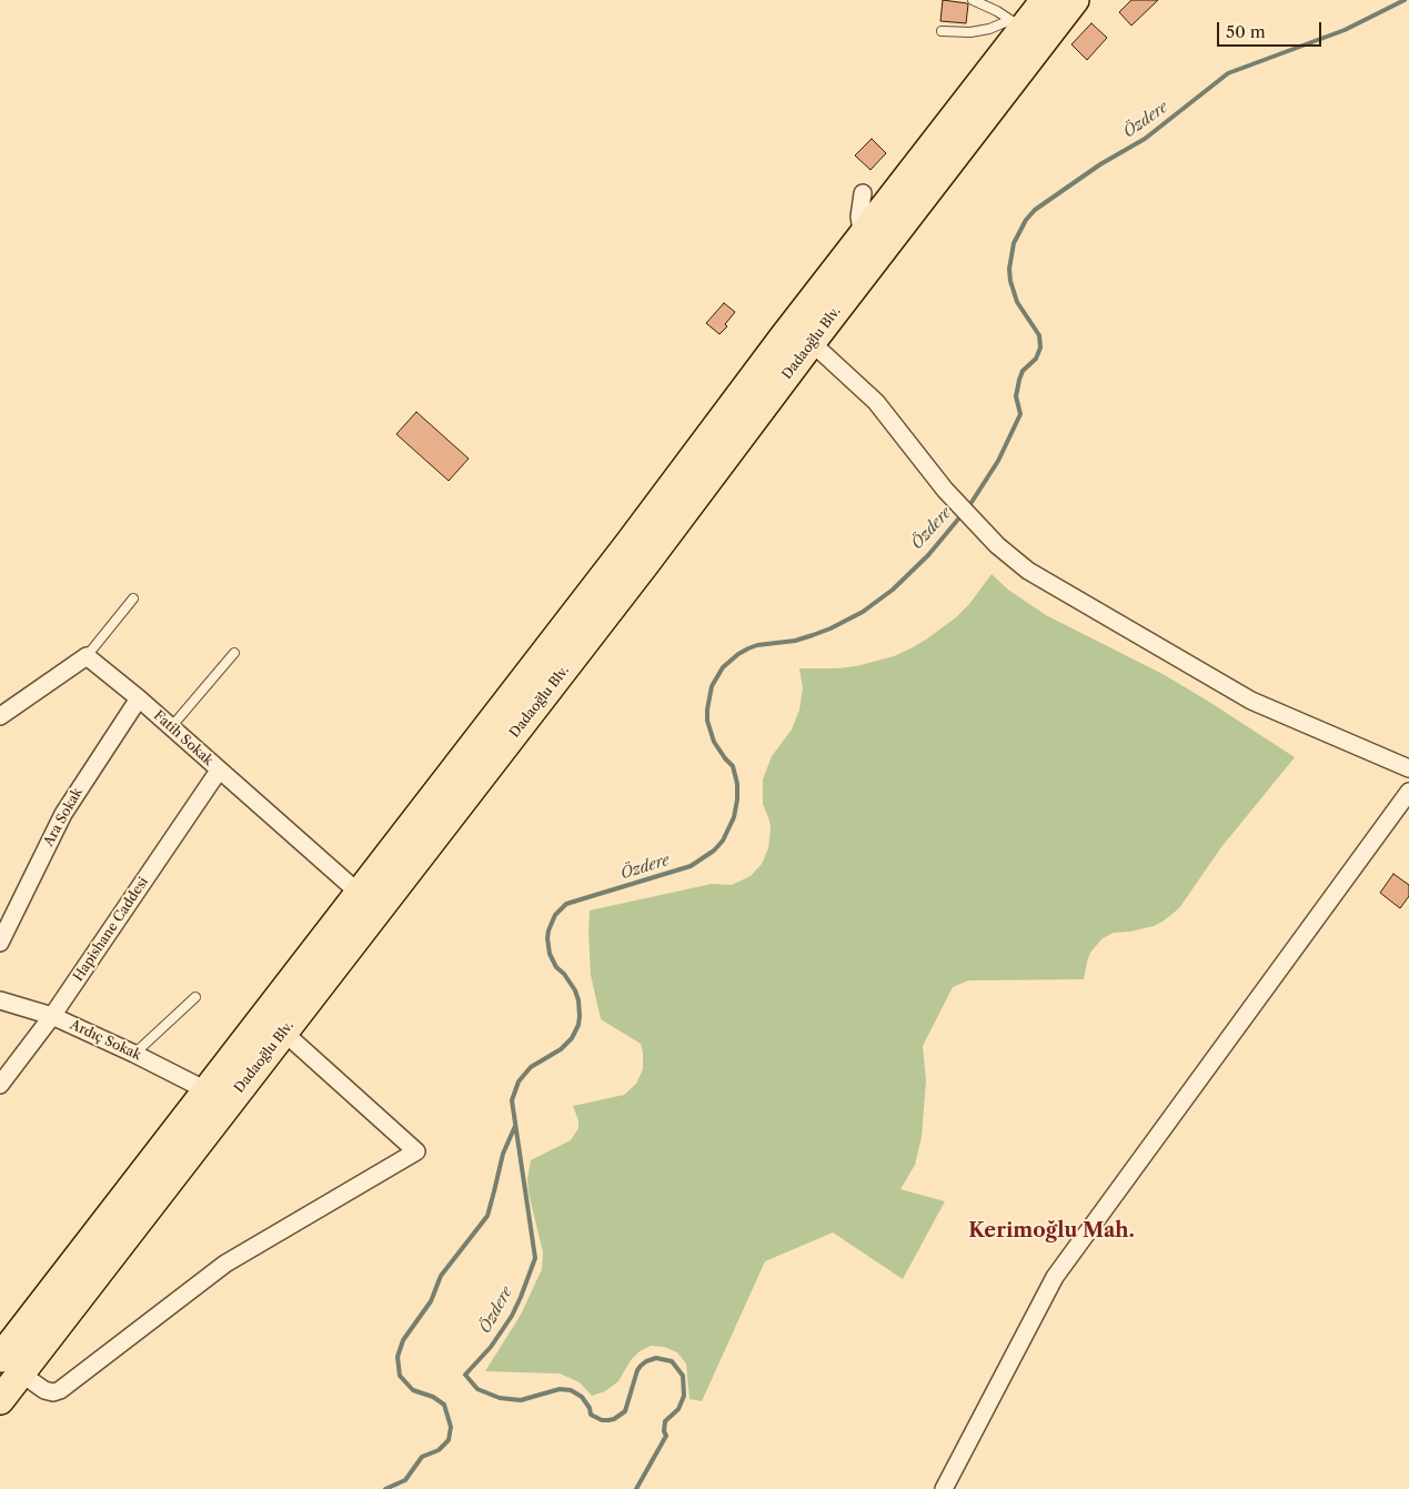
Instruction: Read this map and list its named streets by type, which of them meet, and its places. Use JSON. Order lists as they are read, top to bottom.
{
  "streets": {
    "highway": ["Dadaoğlu Blv."],
    "street": [
      "Fatih Sokak",
      "Ara Sokak",
      "Hapishane Caddesi",
      "Ardıç Sokak"
    ]
  },
  "crossings": [
    ["Dadaoğlu Blv.", "Fatih Sokak"],
    ["Dadaoğlu Blv.", "Ardıç Sokak"],
    ["Fatih Sokak", "Ara Sokak"],
    ["Fatih Sokak", "Hapishane Caddesi"],
    ["Hapishane Caddesi", "Ardıç Sokak"]
  ],
  "districts": ["Kerimoğlu Mah."],
  "water": ["Özdere"],
  "scale_bar": "50 m"
}
